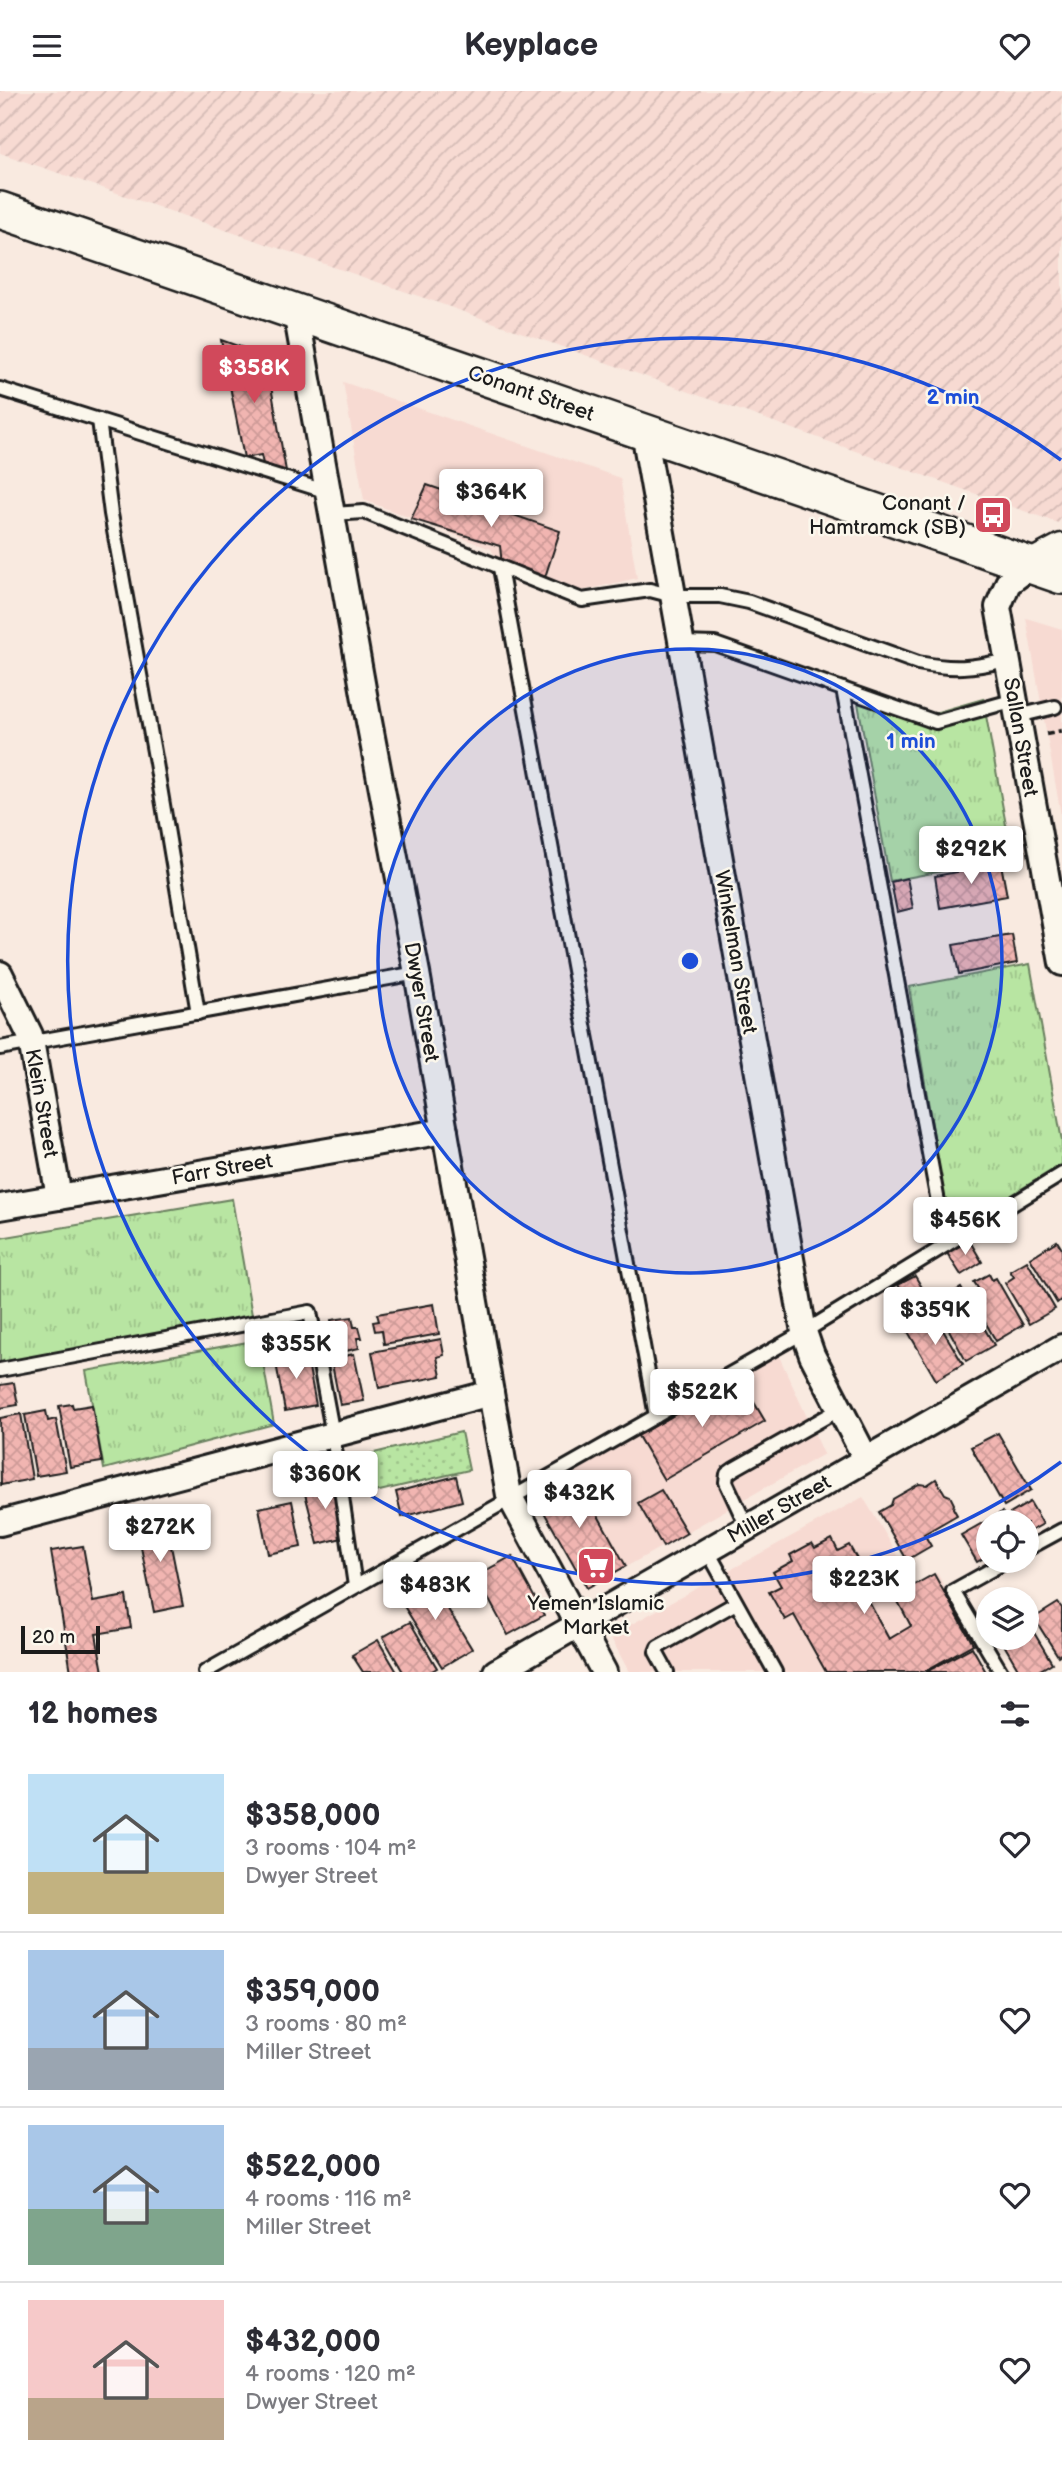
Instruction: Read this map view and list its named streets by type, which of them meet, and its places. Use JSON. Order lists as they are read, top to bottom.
{
  "streets": {
    "main road": ["Conant Street"],
    "street": [
      "Sallan Street",
      "Winkelman Street",
      "Dwyer Street",
      "Klein Street",
      "Farr Street",
      "Miller Street"
    ]
  },
  "crossings": [
    ["Conant Street", "Sallan Street"],
    ["Conant Street", "Winkelman Street"],
    ["Conant Street", "Dwyer Street"],
    ["Winkelman Street", "Miller Street"],
    ["Dwyer Street", "Farr Street"],
    ["Dwyer Street", "Miller Street"],
    ["Klein Street", "Farr Street"]
  ],
  "places": {
    "bus stop": ["Conant / Hamtramck (SB)"],
    "supermarket": ["Yemen Islamic Market"]
  },
  "scale_bar": "20 m",
  "page": {
    "header": "Keyplace",
    "price": [
      "$358K",
      "$364K",
      "$292K",
      "$456K",
      "$359K",
      "$355K",
      "$522K",
      "$360K",
      "$432K",
      "$272K",
      "$223K",
      "$483K"
    ],
    "scale": "20 m",
    "heading": "12 homes",
    "list": [
      {
        "name": "$358,000",
        "note": "3 rooms · 104 m² · Dwyer Street"
      },
      {
        "name": "$359,000",
        "note": "3 rooms · 80 m² · Miller Street"
      },
      {
        "name": "$522,000",
        "note": "4 rooms · 116 m² · Miller Street"
      },
      {
        "name": "$432,000",
        "note": "4 rooms · 120 m² · Dwyer Street"
      }
    ]
  },
  "rings": ["2 min", "1 min"]
}
